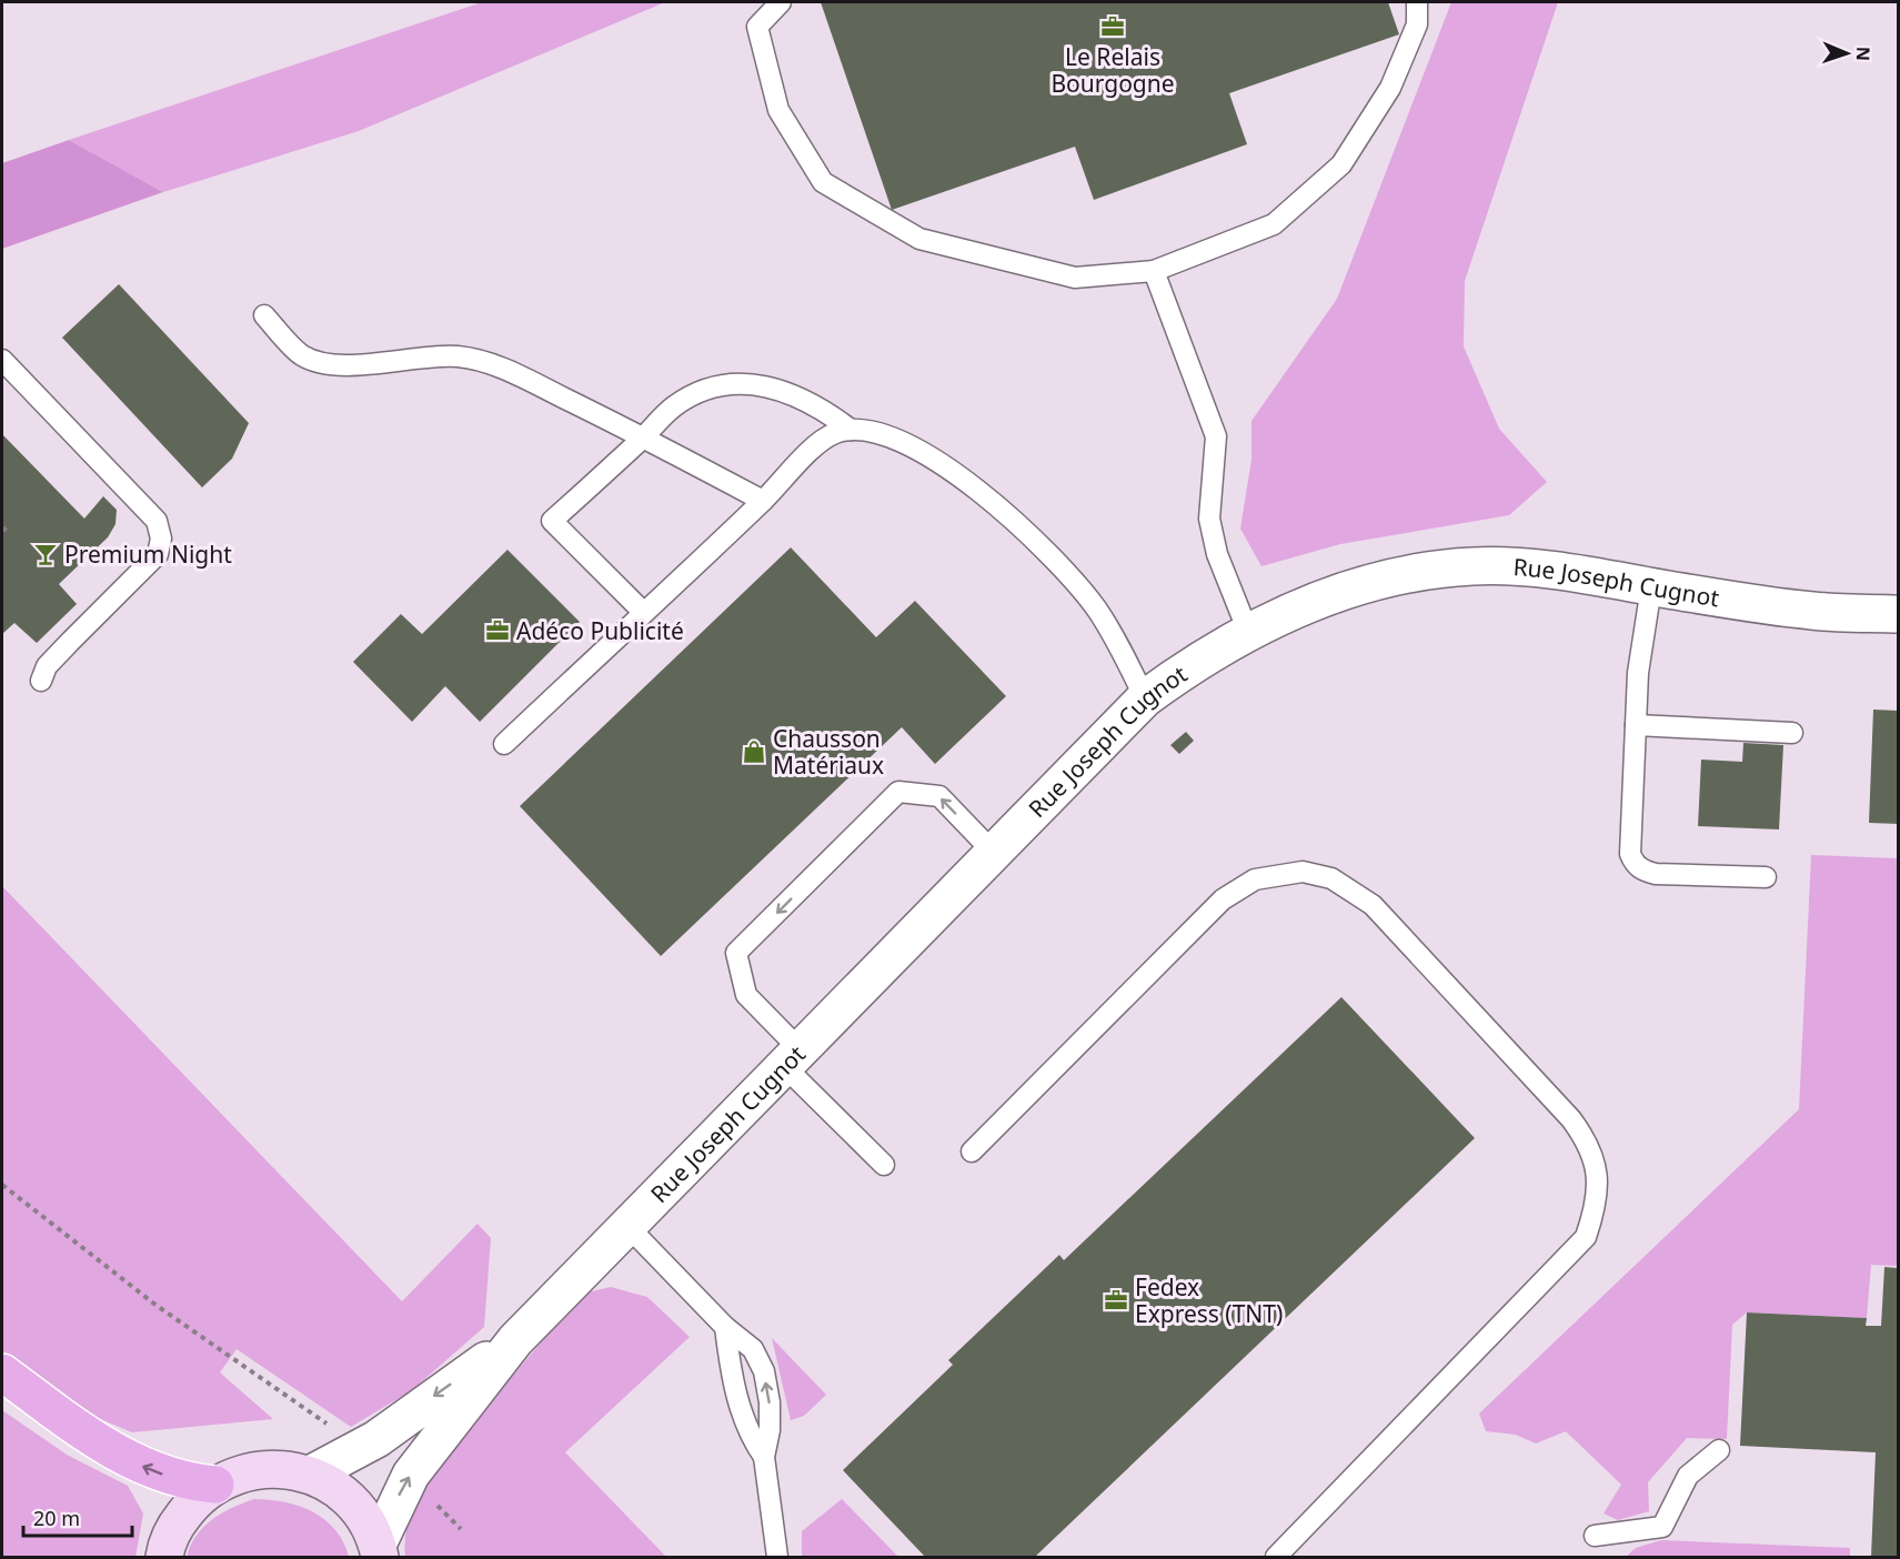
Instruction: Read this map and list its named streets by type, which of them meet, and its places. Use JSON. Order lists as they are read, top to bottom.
{
  "streets": {
    "street": ["Rue Joseph Cugnot"]
  },
  "places": {
    "office": ["Le Relais Bourgogne", "Adéco Publicité", "Fedex Express (TNT)"],
    "bar": ["Premium Night"],
    "shop": ["Chausson Matériaux"]
  },
  "scale_bar": "20 m",
  "north": "right"
}
